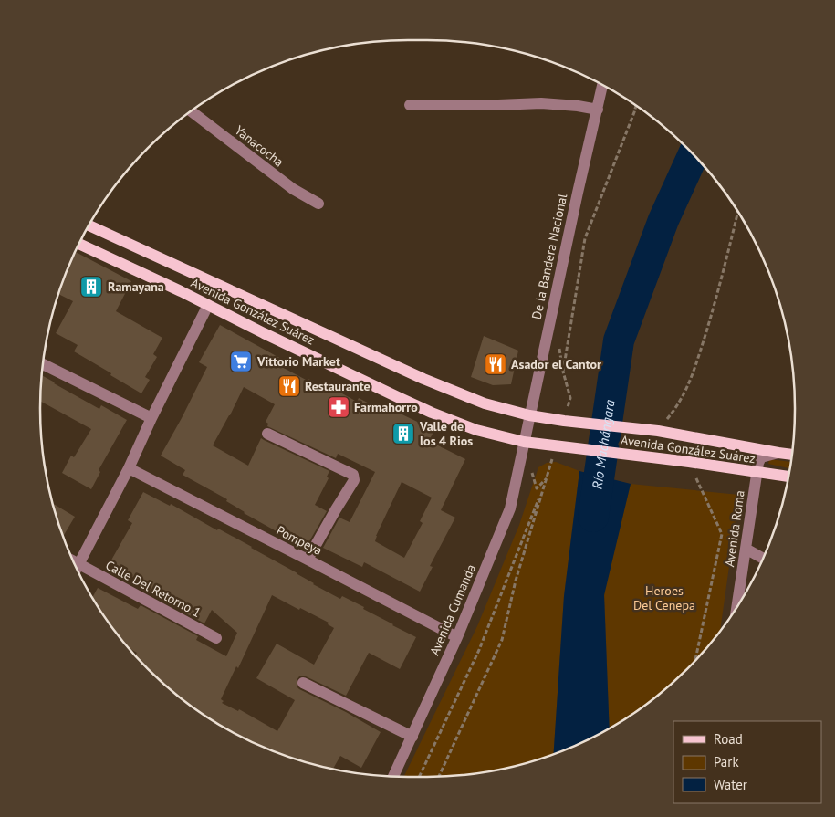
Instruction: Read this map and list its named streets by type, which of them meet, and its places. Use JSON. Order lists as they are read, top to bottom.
{
  "streets": {
    "main road": ["Avenida González Suárez"],
    "street": [
      "Yanacocha",
      "De la Bandera Nacional",
      "Avenida Roma",
      "Pompeya",
      "Calle Del Retorno 1",
      "Avenida Cumanda"
    ]
  },
  "crossings": [
    ["De la Bandera Nacional", "Avenida González Suárez"],
    ["De la Bandera Nacional", "Avenida Cumanda"],
    ["Avenida González Suárez", "Avenida Roma"],
    ["Avenida González Suárez", "Avenida Cumanda"],
    ["Pompeya", "Avenida Cumanda"]
  ],
  "water": ["Río Machángara"],
  "parks": ["Heroes Del Cenepa"],
  "places": {
    "building": ["Ramayana", "Valle de los 4 Rios"],
    "supermarket": ["Vittorio Market"],
    "restaurant": ["Asador el Cantor", "Restaurante"],
    "pharmacy": ["Farmahorro"]
  },
  "legend": ["Road", "Park", "Water"]
}
